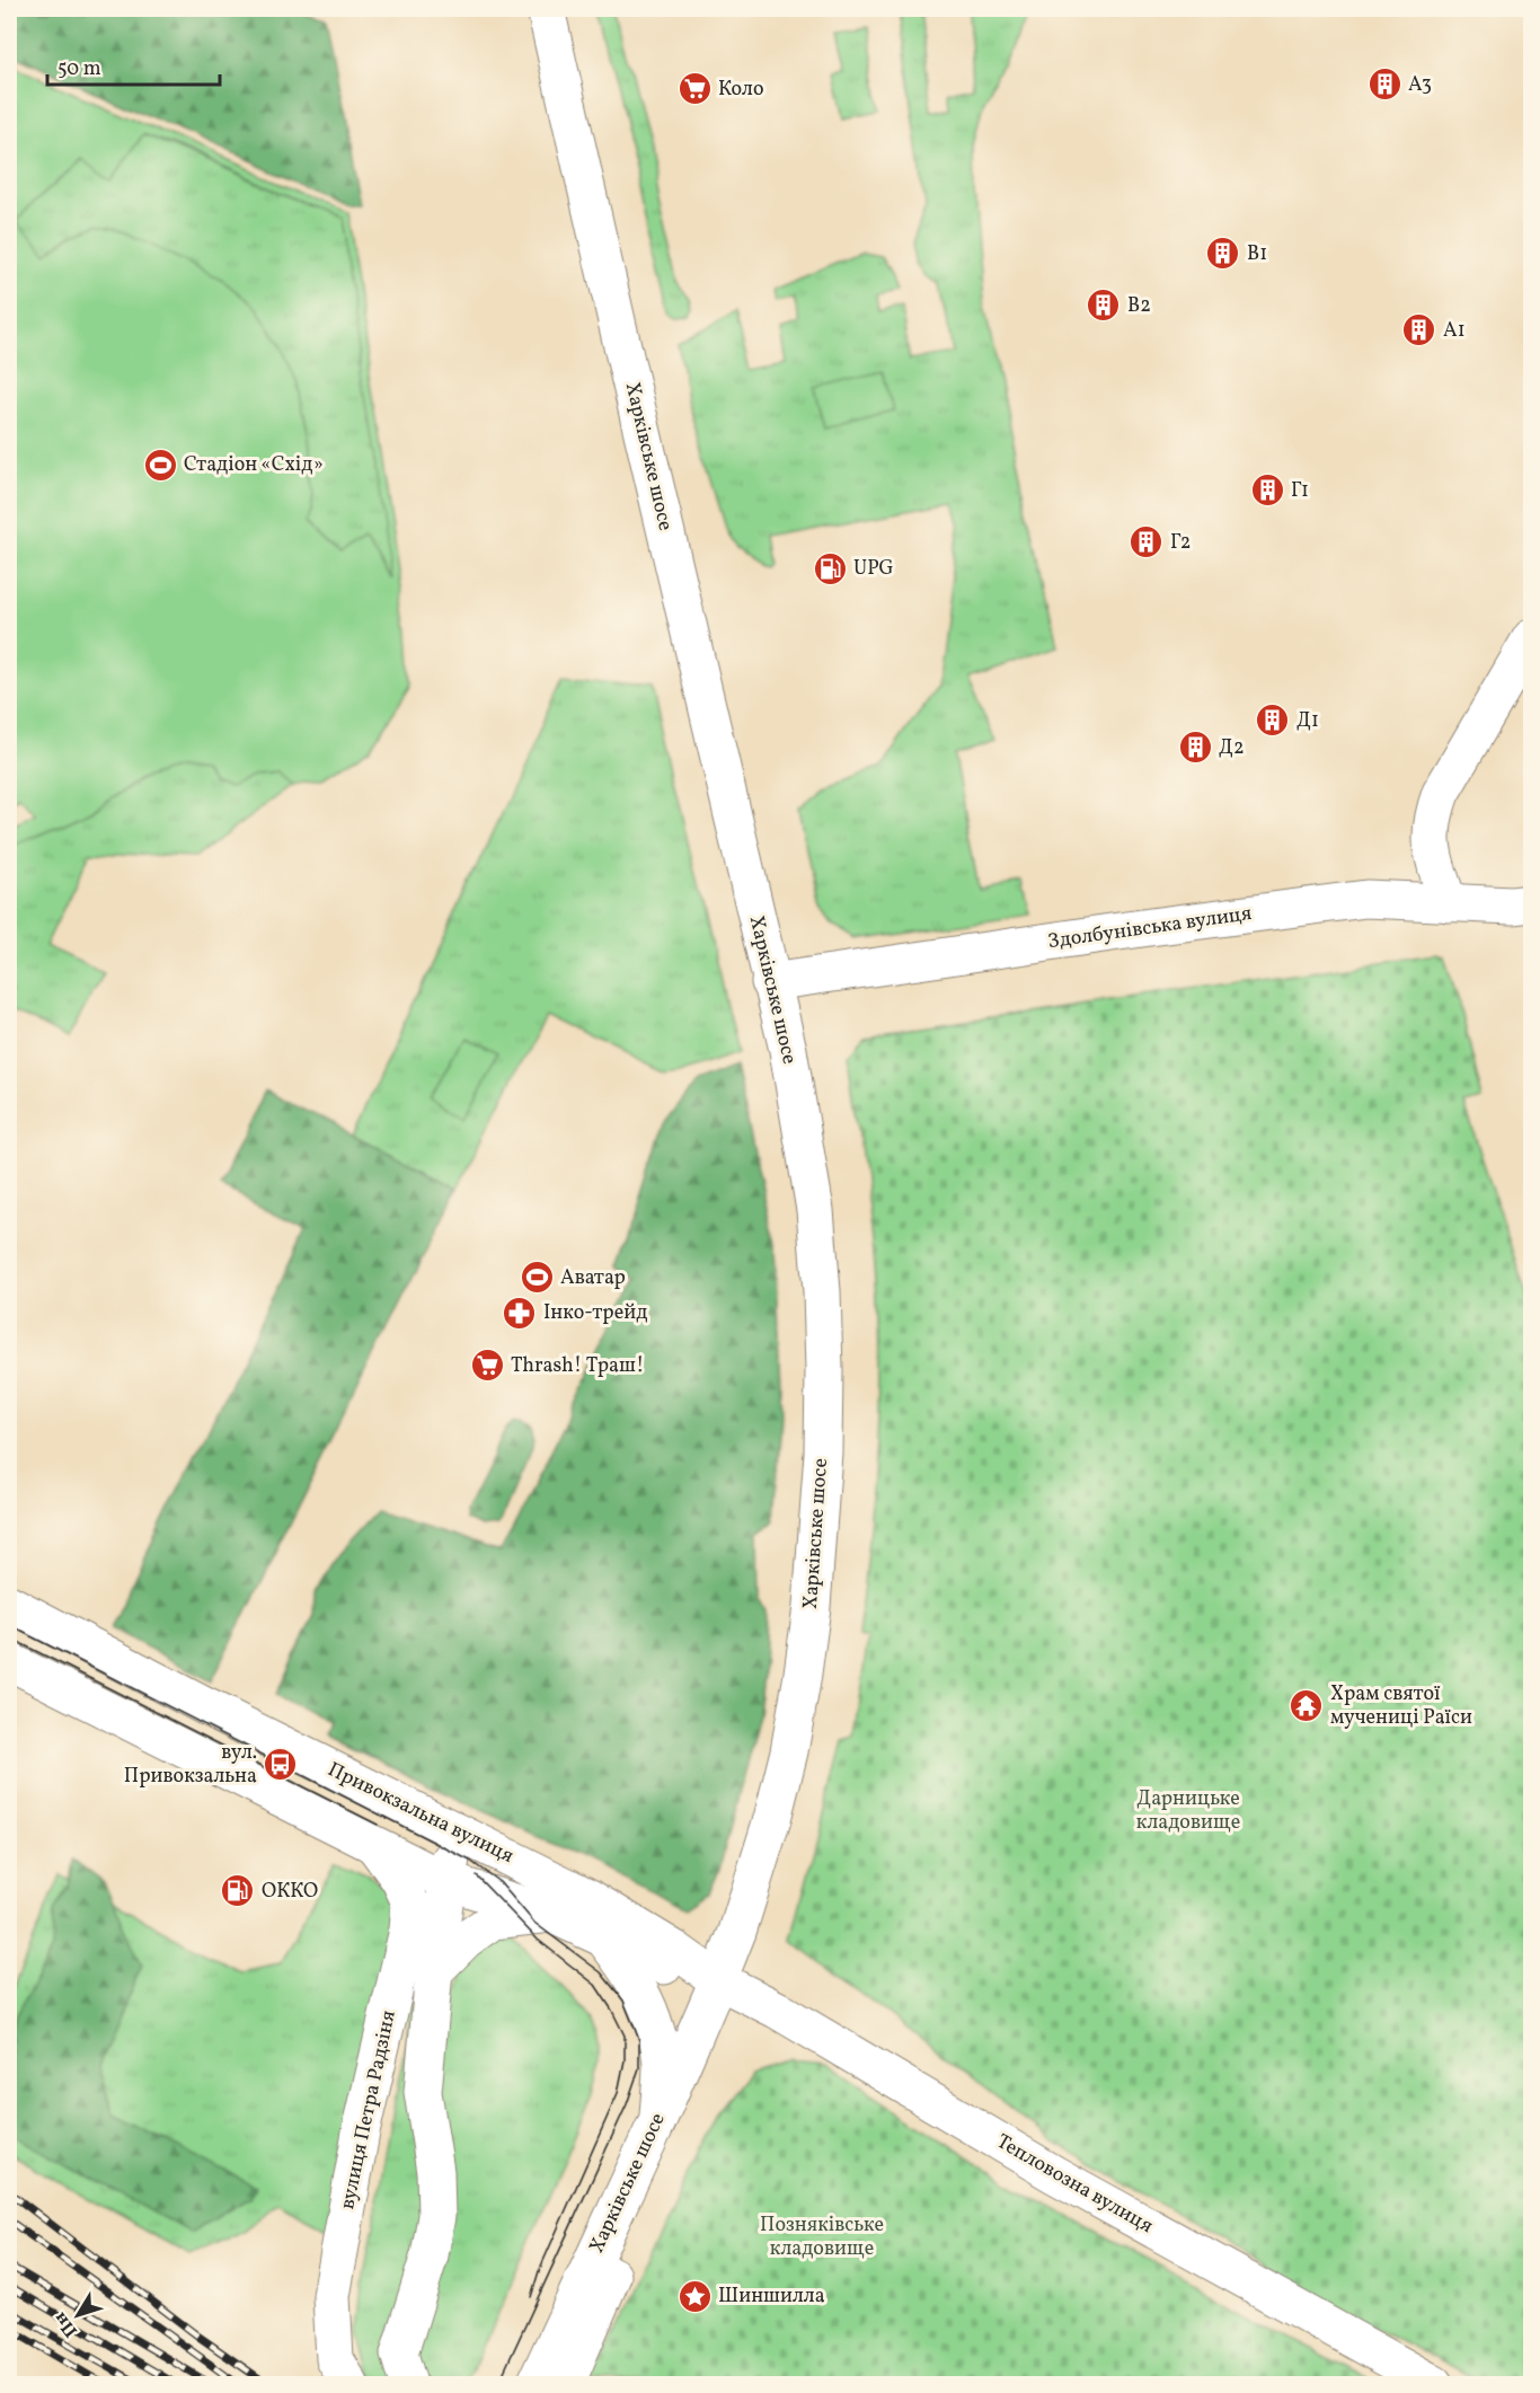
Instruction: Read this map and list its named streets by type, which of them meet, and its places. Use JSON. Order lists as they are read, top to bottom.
{
  "streets": {
    "main road": [
      "Харківське шосе",
      "Здолбунівська вулиця",
      "Привокзальна вулиця",
      "вулиця Петра Радзіня",
      "Тепловозна вулиця"
    ]
  },
  "crossings": [
    ["Харківське шосе", "Здолбунівська вулиця"],
    ["Харківське шосе", "Привокзальна вулиця"],
    ["Харківське шосе", "Тепловозна вулиця"],
    ["Привокзальна вулиця", "вулиця Петра Радзіня"],
    ["Привокзальна вулиця", "Тепловозна вулиця"]
  ],
  "parks": ["Дарницьке кладовище", "Позняківське кладовище"],
  "places": {
    "building": [
      "А3",
      "В1",
      "В2",
      "А1",
      "Г1",
      "Г2",
      "Д1",
      "Д2"
    ],
    "supermarket": ["Коло", "Thrash! Траш!"],
    "sports": ["Стадіон «Схід»", "Аватар"],
    "fuel station": ["UPG", "ОККО"],
    "pharmacy": ["Інко-трейд"],
    "temple": ["Храм святої мучениці Раїси"],
    "bus stop": ["вул. Привокзальна"],
    "place": ["Шиншилла"]
  },
  "scale_bar": "50 m",
  "north": "bottom left"
}
